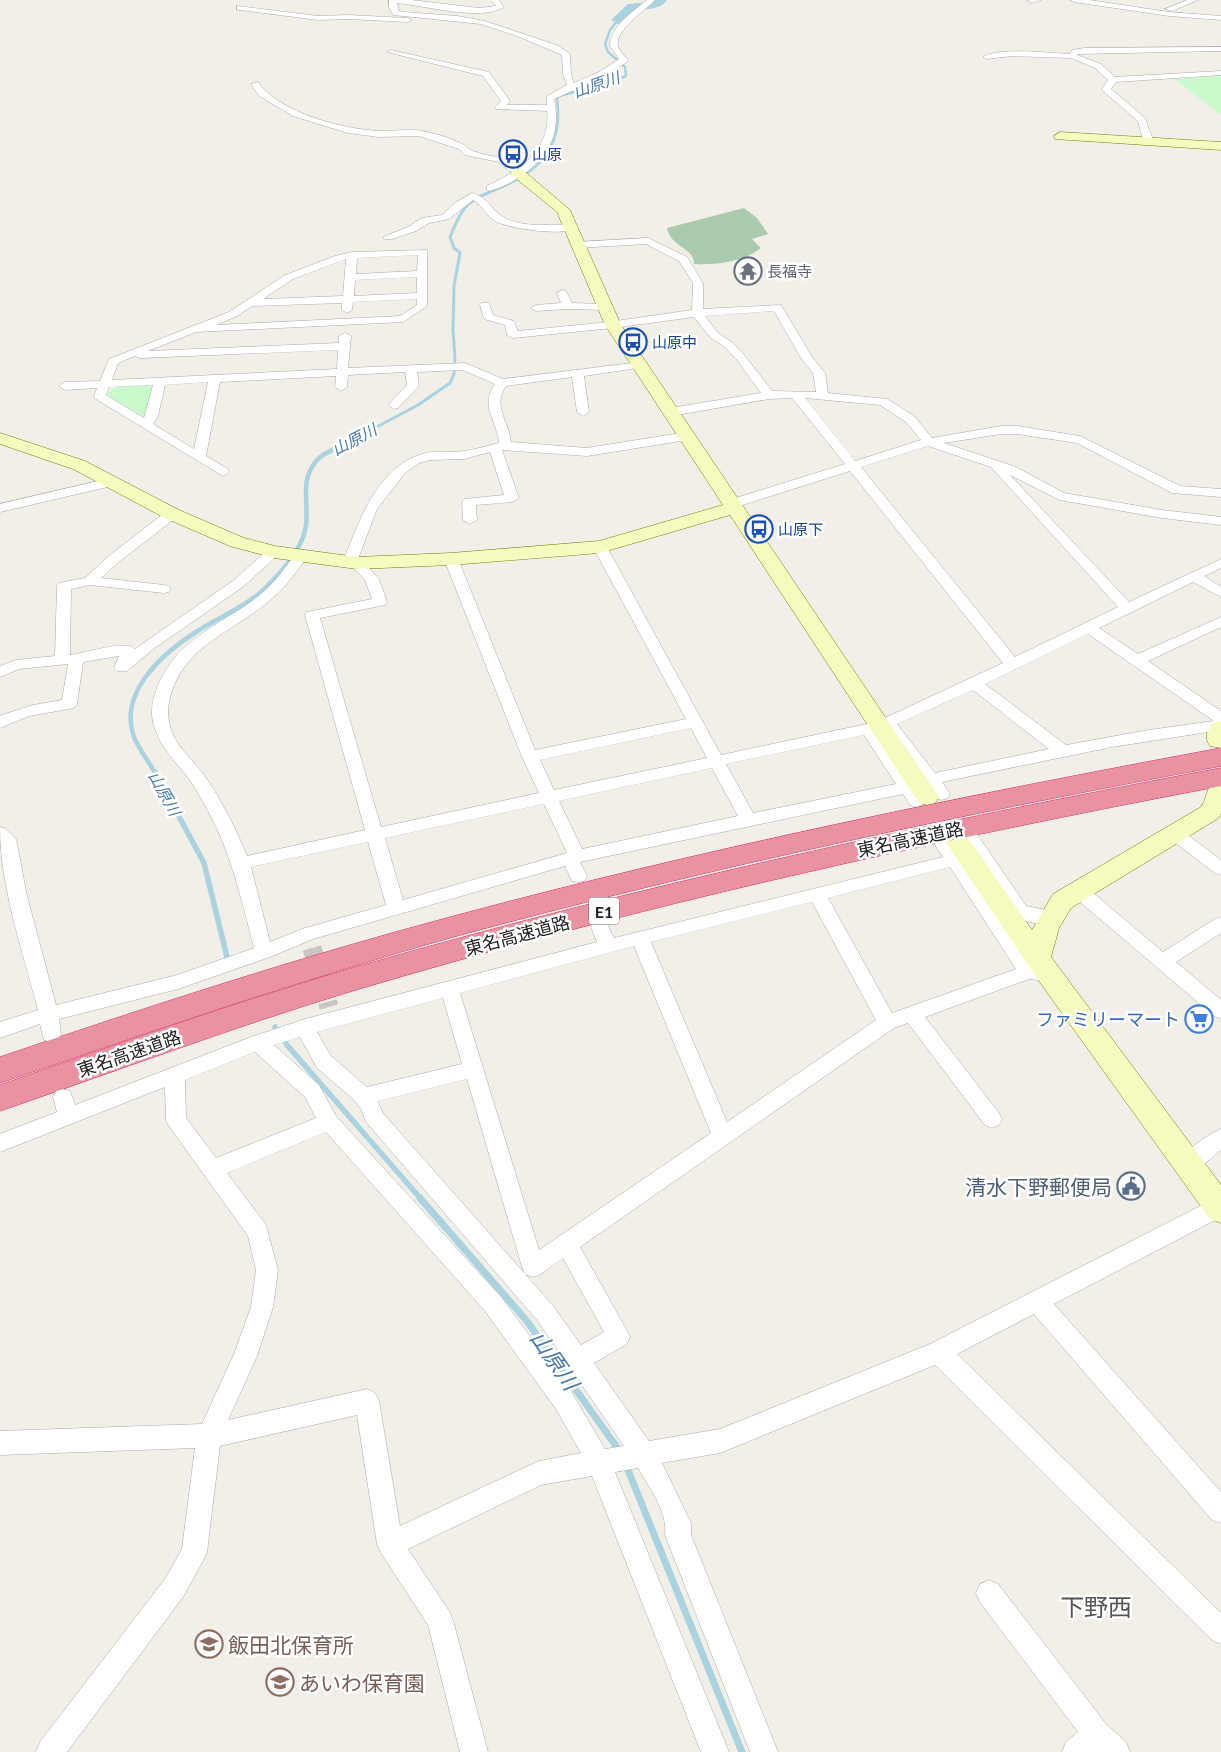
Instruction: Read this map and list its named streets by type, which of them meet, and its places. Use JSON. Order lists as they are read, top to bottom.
{
  "streets": {
    "highway": ["東名高速道路", "E1"]
  },
  "districts": ["下野西"],
  "water": ["山原川"],
  "places": {
    "bus stop": ["山原", "山原中", "山原下"],
    "temple": ["長福寺"],
    "supermarket": ["ファミリーマート"],
    "public building": ["清水下野郵便局"],
    "school or university": ["飯田北保育所", "あいわ保育園"]
  }
}
